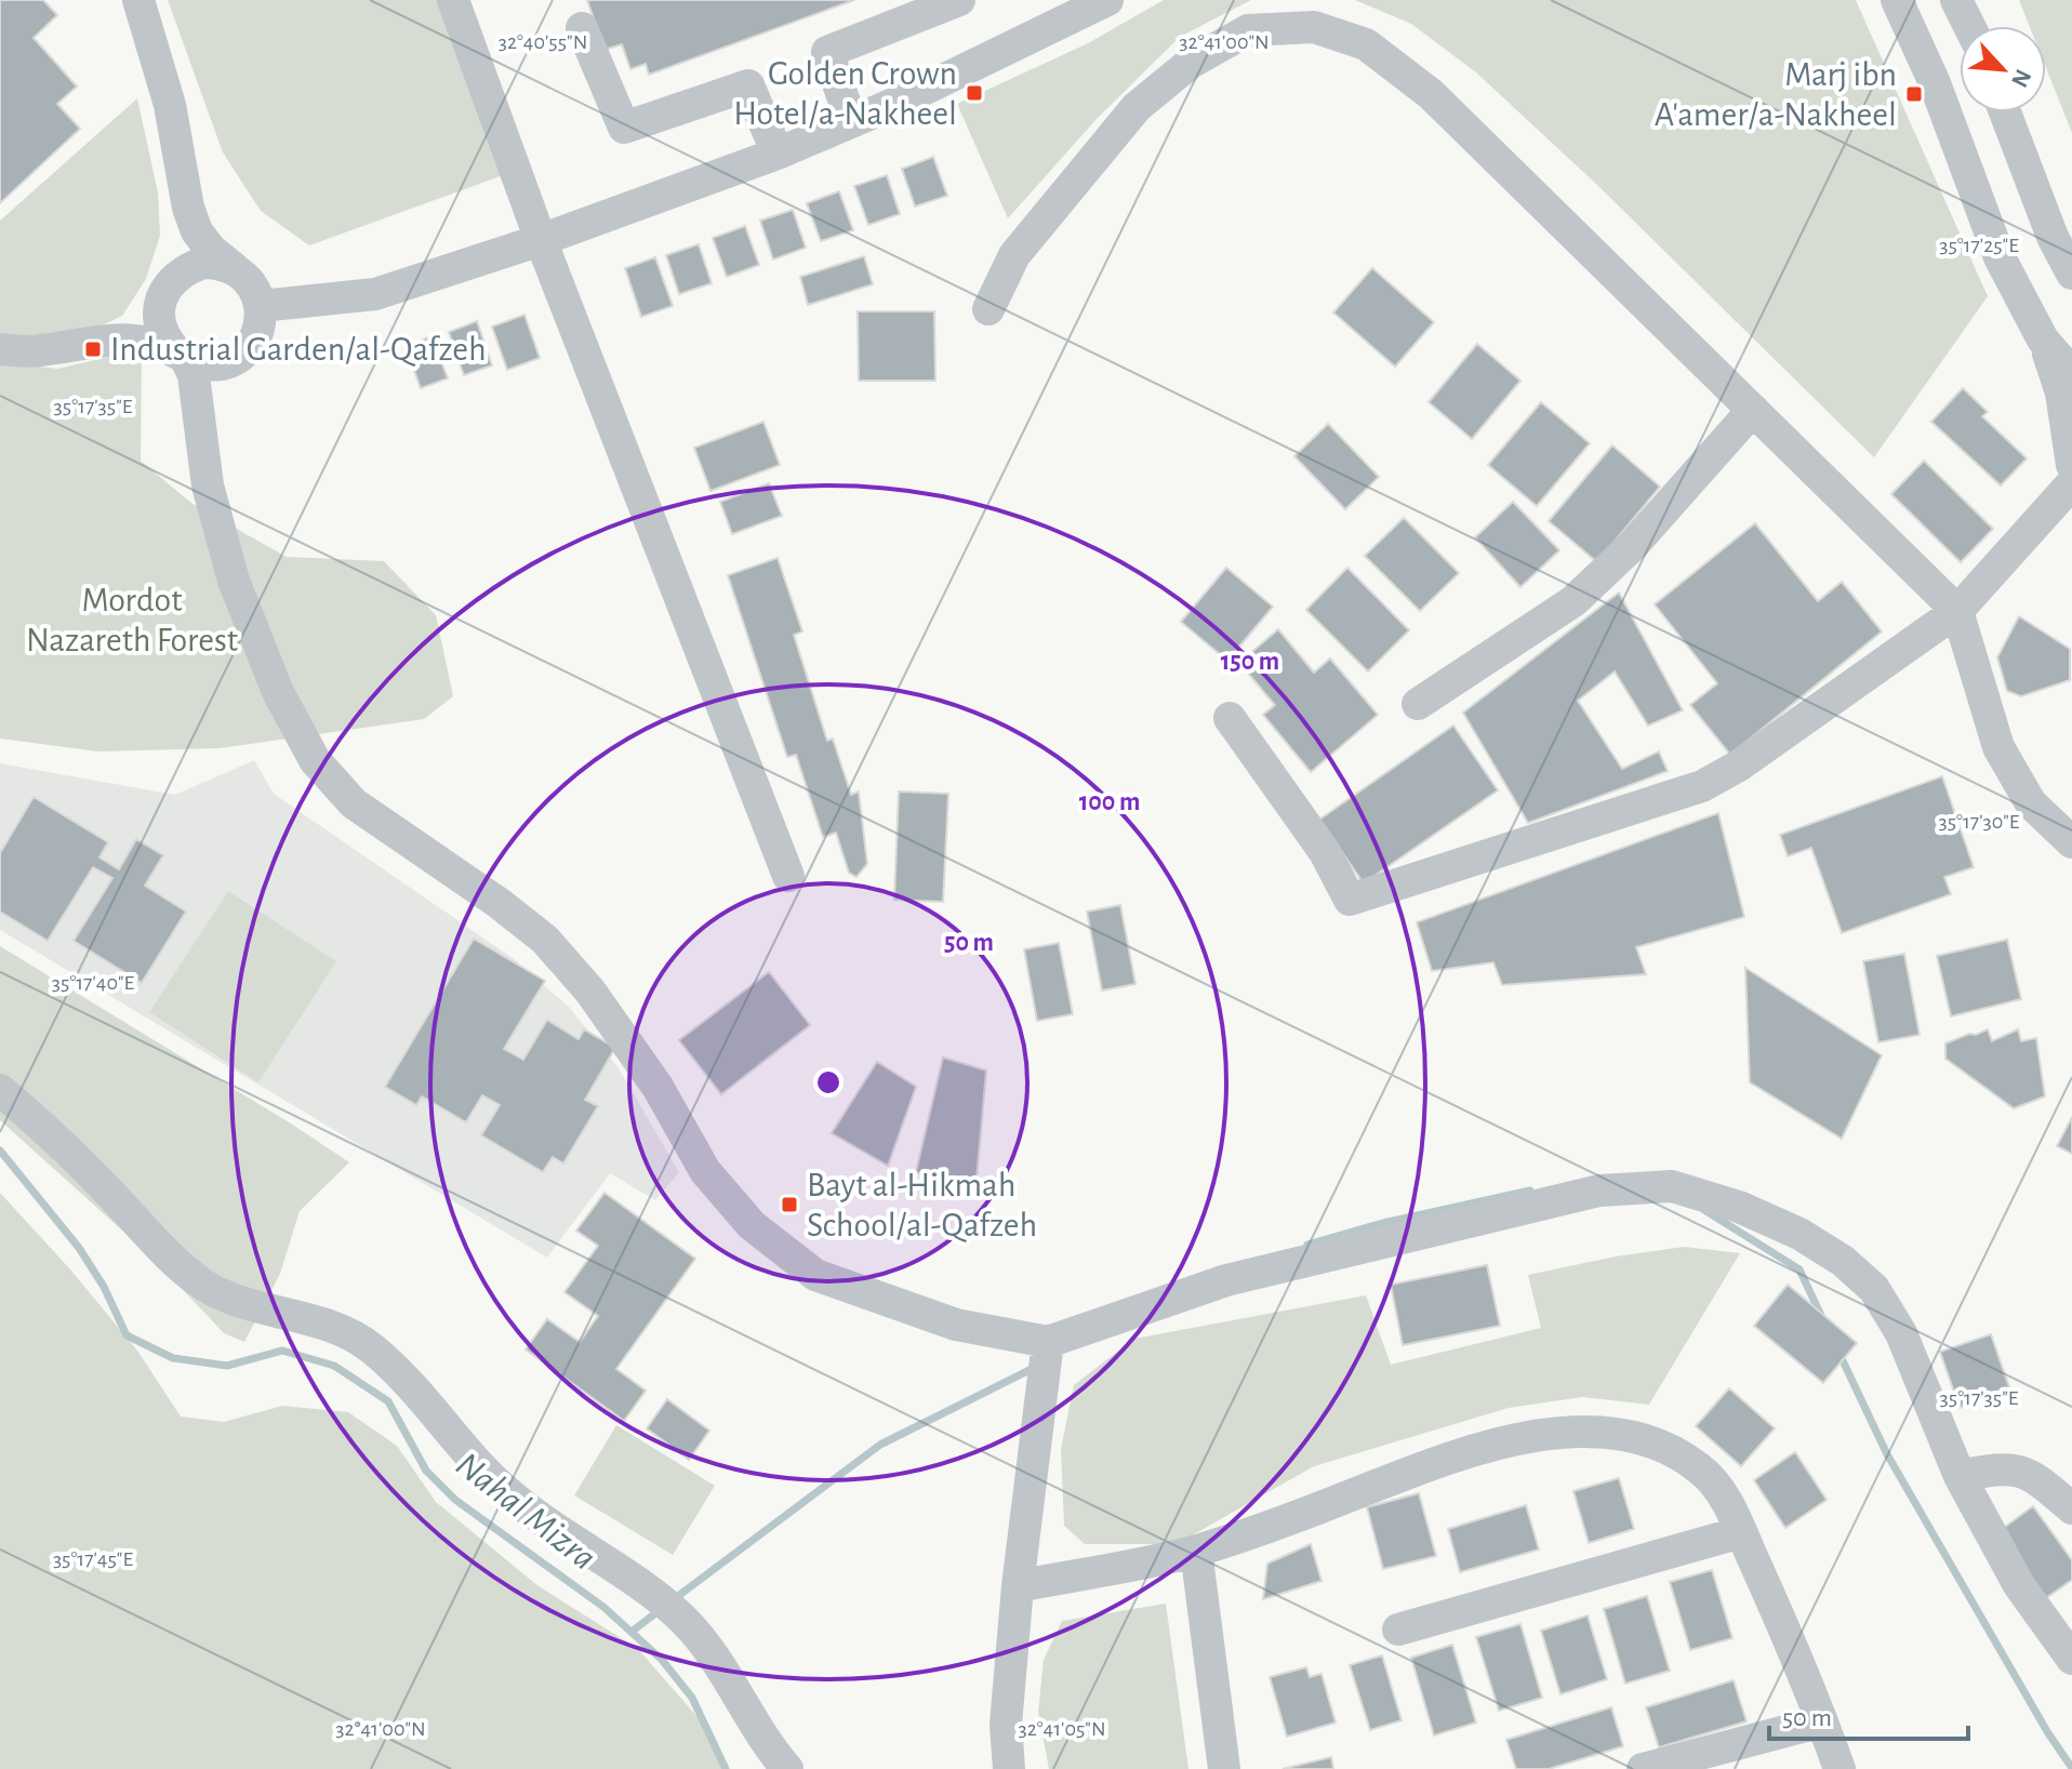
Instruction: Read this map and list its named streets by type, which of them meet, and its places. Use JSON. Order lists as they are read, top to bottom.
{
  "water": ["Nahal Mizra"],
  "parks": ["Mordot Nazareth Forest"],
  "places": {
    "transit": [
      "Golden Crown Hotel/a-Nakheel",
      "Marj ibn A'amer/a-Nakheel",
      "Industrial Garden/al-Qafzeh",
      "Bayt al-Hikmah School/al-Qafzeh"
    ]
  },
  "scale_bar": "50 m",
  "north": "bottom right",
  "coordinates": [
    "32°40'55\"N",
    "32°41'00\"N",
    "35°17'25\"E",
    "35°17'35\"E",
    "35°17'30\"E",
    "35°17'40\"E",
    "35°17'45\"E",
    "32°41'05\"N"
  ],
  "rings": ["150 m", "100 m", "50 m"]
}
